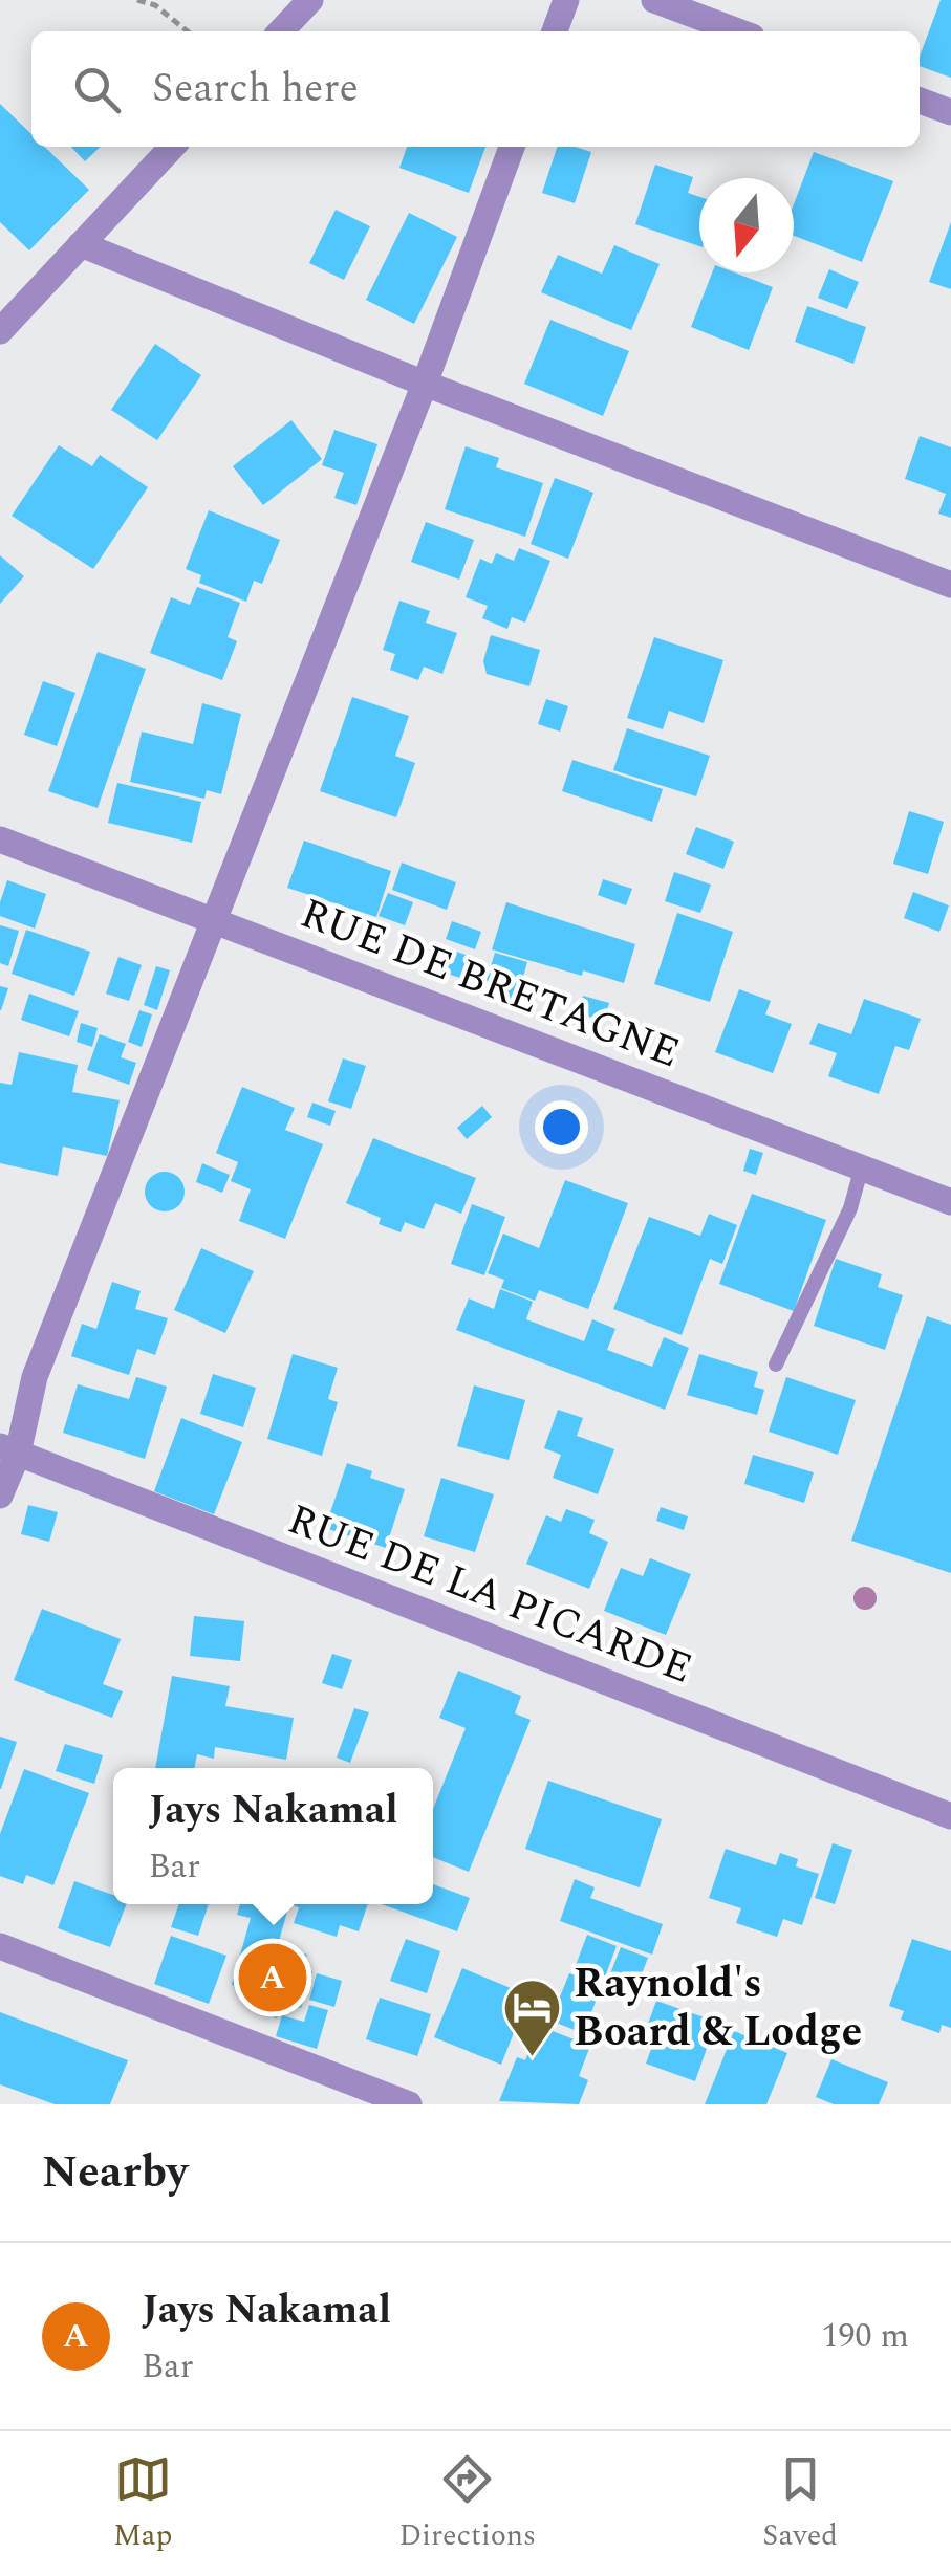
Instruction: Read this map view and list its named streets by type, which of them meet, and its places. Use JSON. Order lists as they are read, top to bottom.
{
  "streets": {
    "street": ["RUE DE BRETAGNE", "RUE DE LA PICARDE"]
  },
  "places": {
    "hotel": ["Raynold's Board & Lodge"]
  },
  "north": "bottom",
  "page": {
    "search": "Search here",
    "popup": ["Jays Nakamal", "Bar"],
    "pins": "A",
    "heading": "Nearby",
    "list": [
      {
        "mark": "A",
        "name": "Jays Nakamal",
        "note": "Bar",
        "value": "190 m"
      }
    ],
    "nav": ["Map", "Directions", "Saved"]
  }
}
